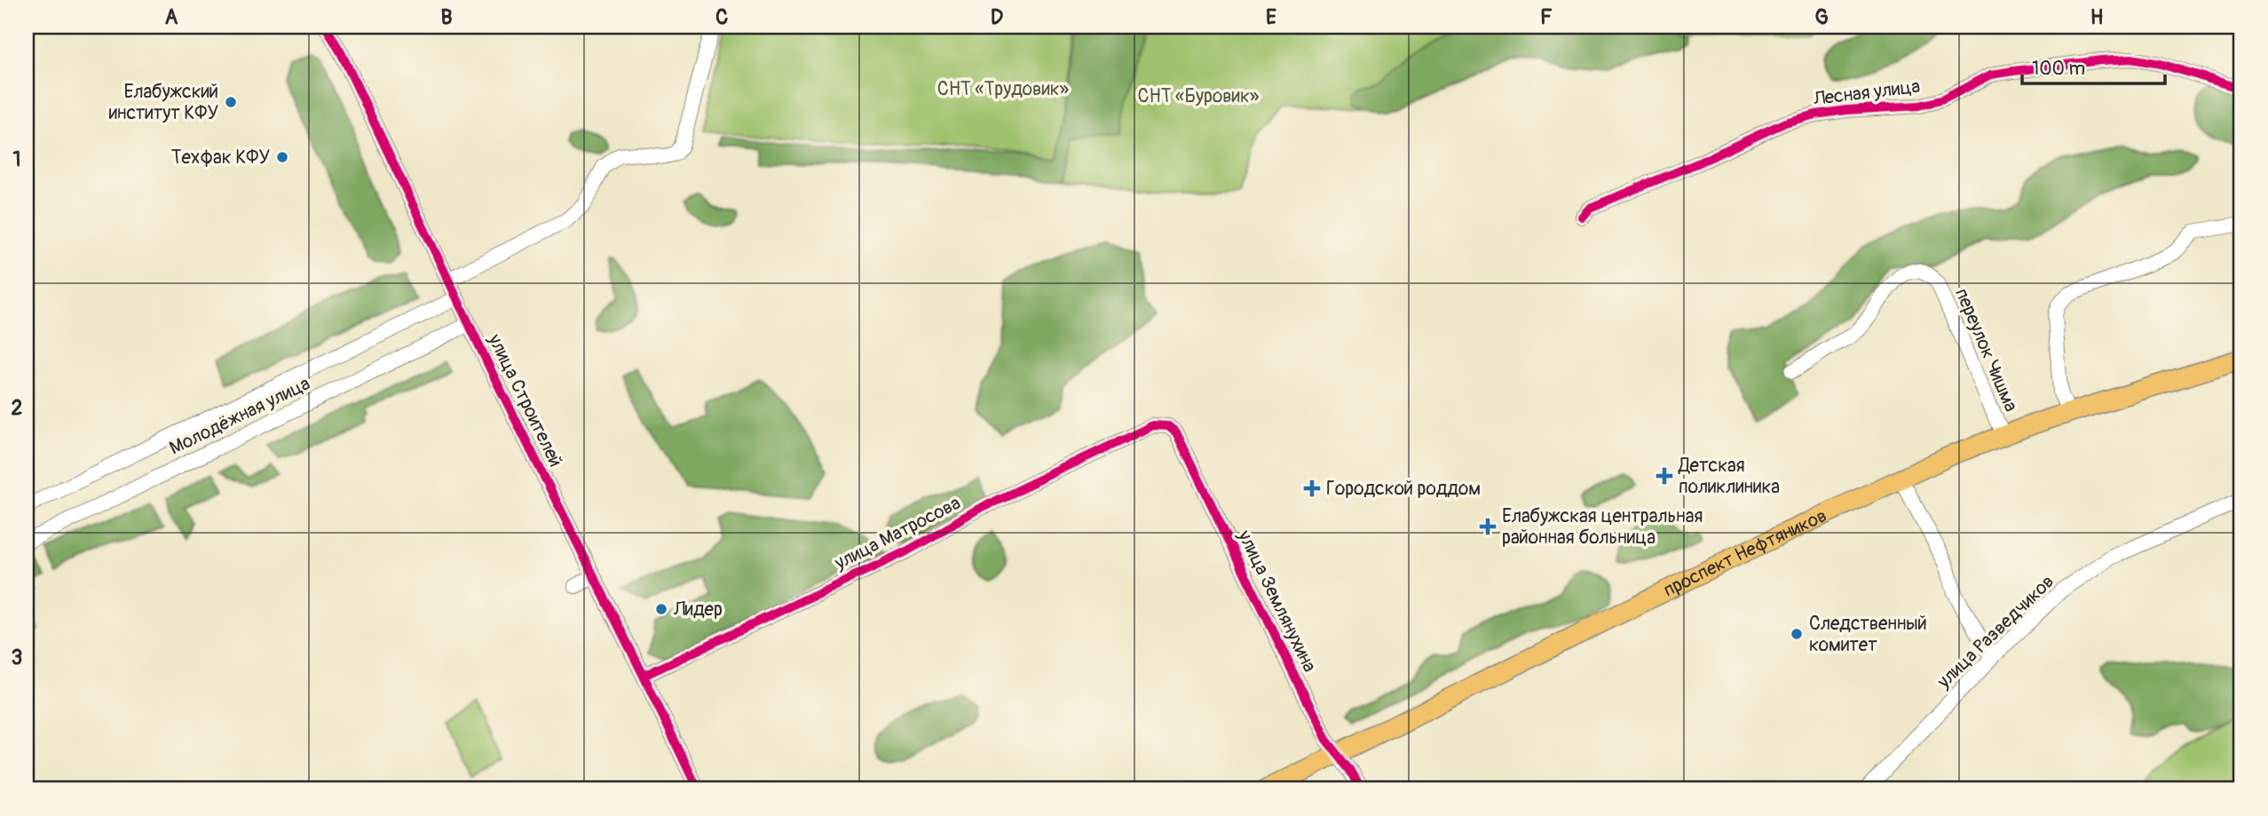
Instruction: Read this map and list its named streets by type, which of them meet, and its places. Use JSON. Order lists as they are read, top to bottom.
{
  "streets": {
    "main road": ["проспект Нефтяников"],
    "street": [
      "Лесная улица",
      "переулок Чишма",
      "улица Строителей",
      "Молодёжная улица",
      "улица Матросова",
      "улица Землянухина",
      "улица Разведчиков"
    ]
  },
  "crossings": [
    ["переулок Чишма", "проспект Нефтяников"],
    ["улица Строителей", "Молодёжная улица"],
    ["улица Строителей", "улица Матросова"],
    ["улица Матросова", "улица Землянухина"],
    ["проспект Нефтяников", "улица Землянухина"]
  ],
  "parks": ["СНТ «Трудовик»", "СНТ «Буровик»"],
  "places": {
    "other": [
      "Елабужский институт КФУ",
      "Техфак КФУ",
      "Лидер",
      "Следственный комитет"
    ],
    "health": ["Детская поликлиника", "Городской роддом", "Елабужская центральная районная больница"]
  },
  "scale_bar": "100 m",
  "grid": {
    "columns": [
      "A",
      "B",
      "C",
      "D",
      "E",
      "F",
      "G",
      "H"
    ],
    "rows": ["1", "2", "3"]
  }
}
